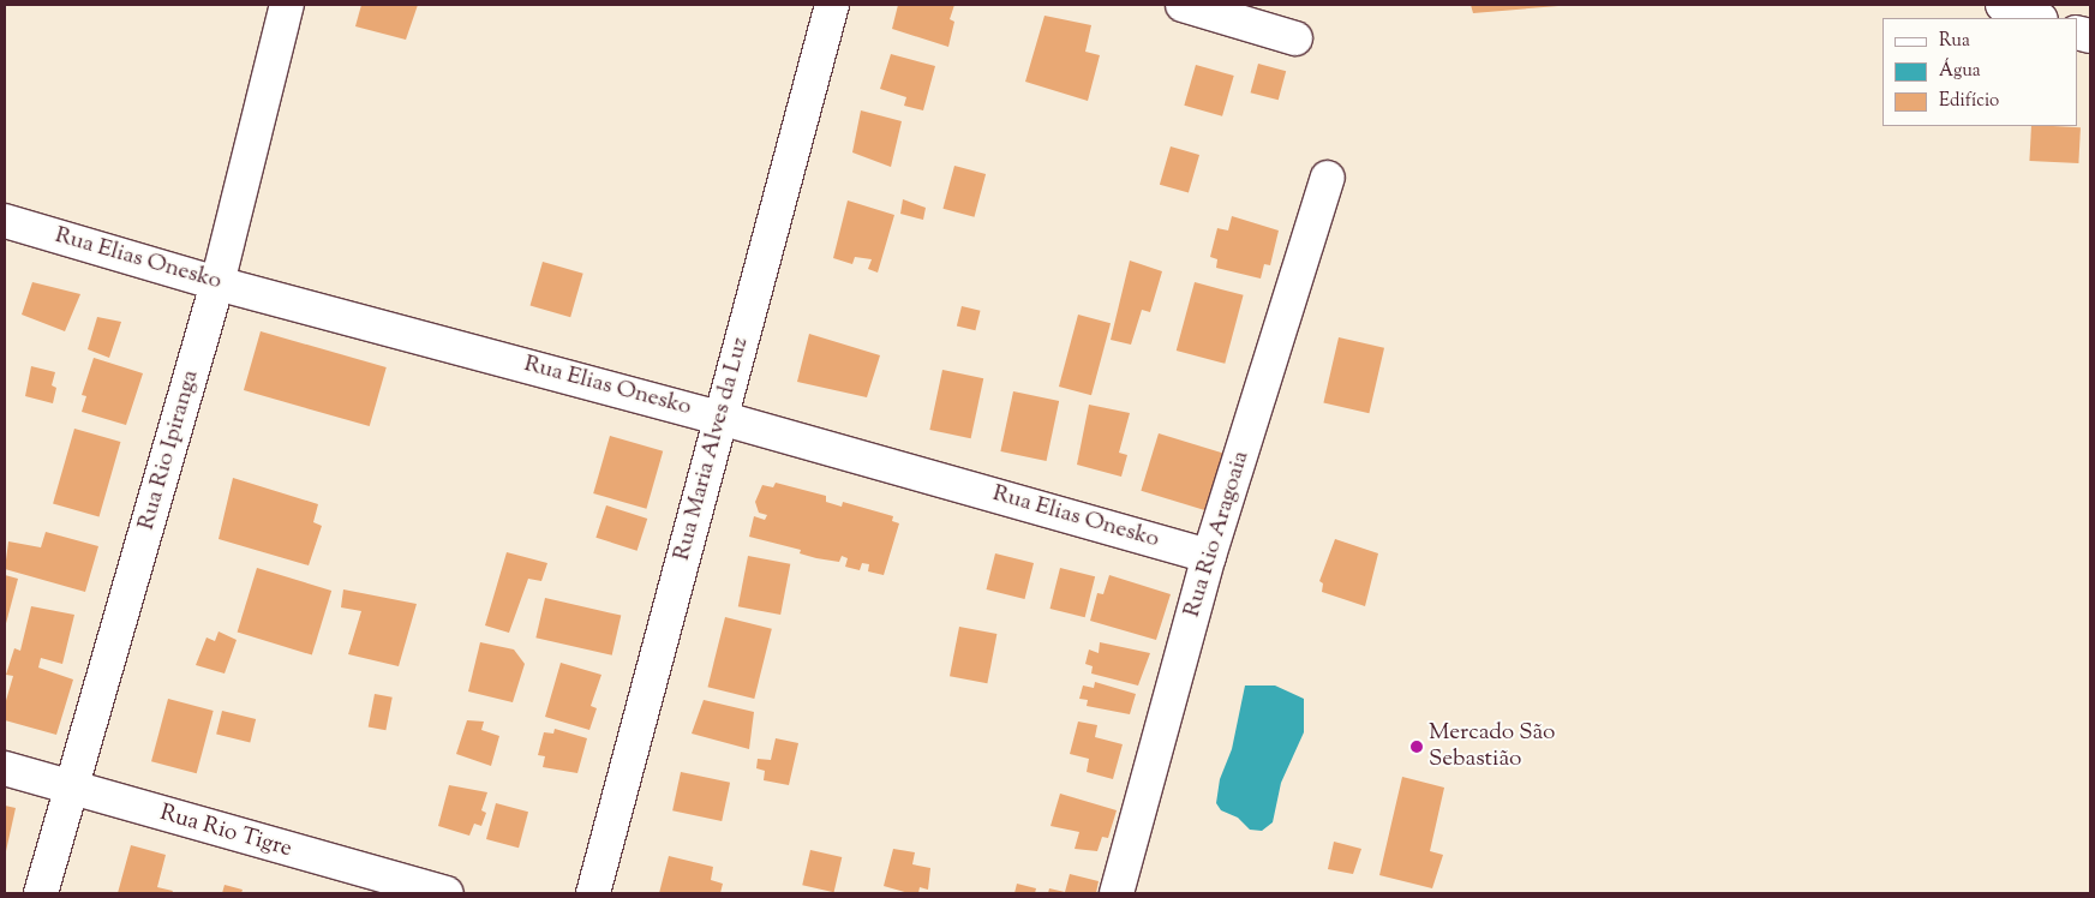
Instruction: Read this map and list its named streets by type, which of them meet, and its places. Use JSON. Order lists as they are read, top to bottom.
{
  "streets": {
    "street": [
      "Rua Elias Onesko",
      "Rua Maria Alves da Luz",
      "Rua Rio Ipiranga",
      "Rua Rio Aragoaia",
      "Rua Rio Tigre"
    ]
  },
  "crossings": [
    ["Rua Elias Onesko", "Rua Maria Alves da Luz"],
    ["Rua Elias Onesko", "Rua Rio Ipiranga"],
    ["Rua Elias Onesko", "Rua Rio Aragoaia"],
    ["Rua Rio Ipiranga", "Rua Rio Tigre"]
  ],
  "places": ["Mercado São Sebastião"],
  "legend": ["Rua", "Água", "Edifício"]
}
